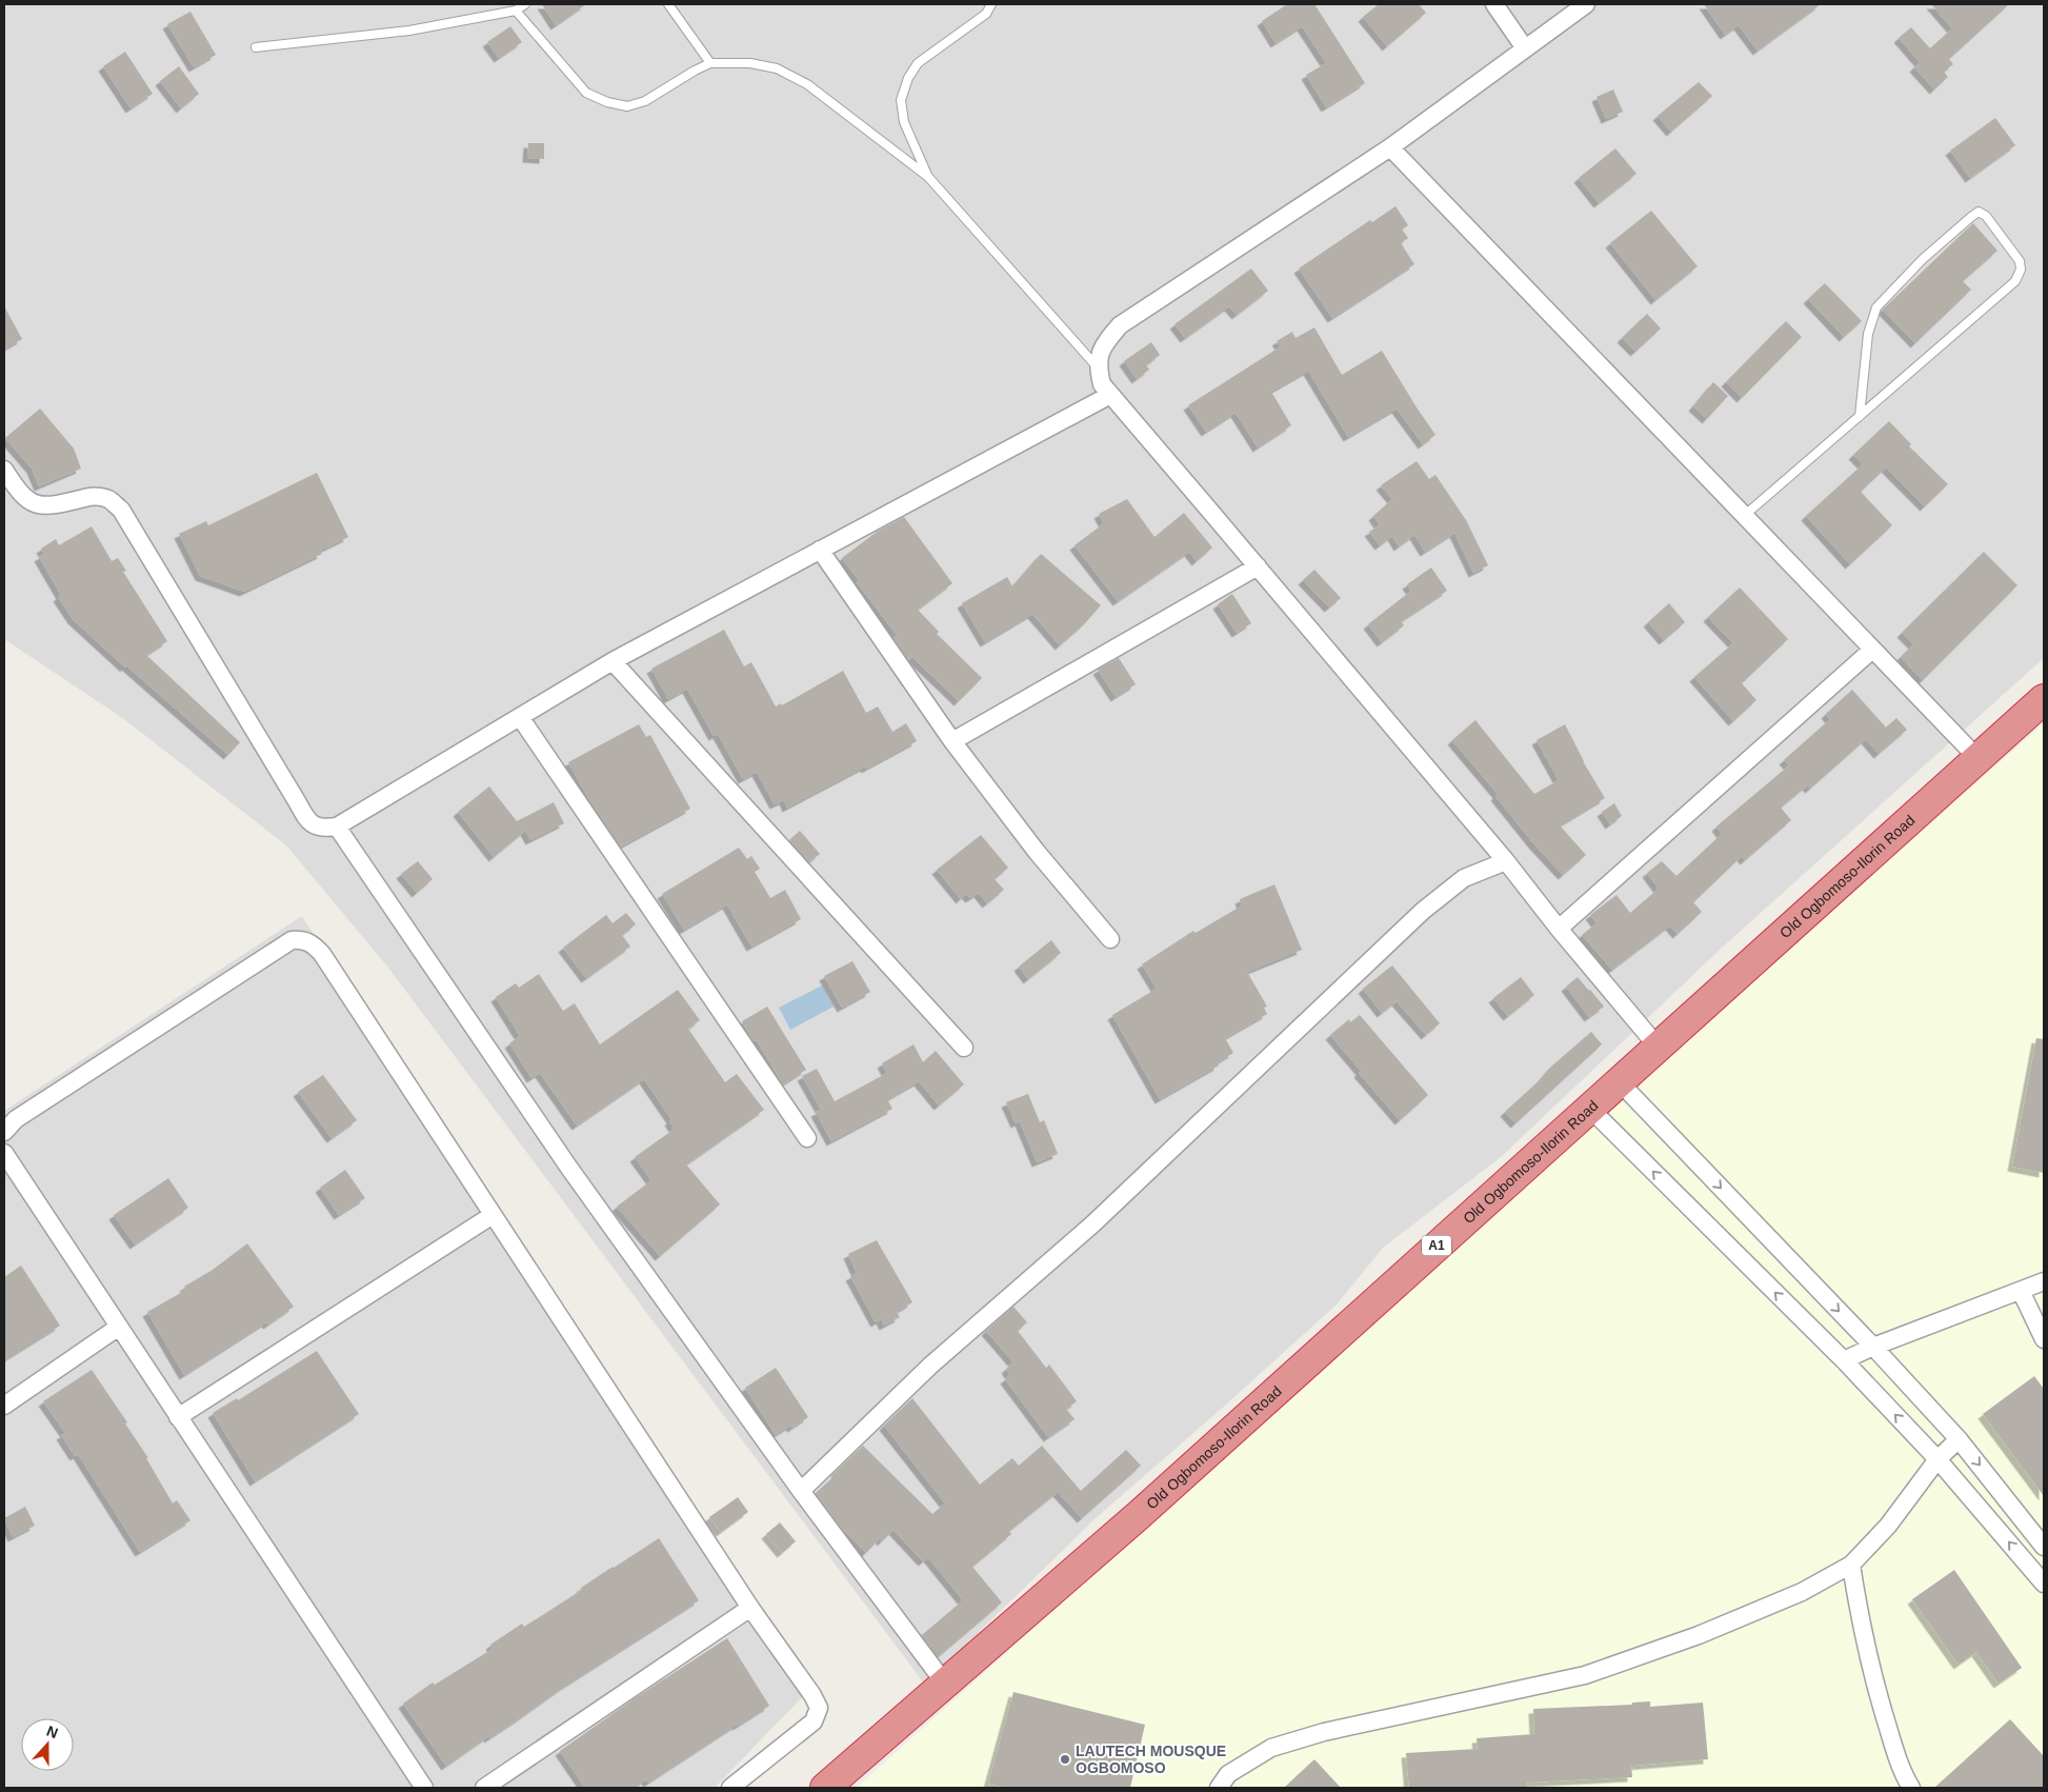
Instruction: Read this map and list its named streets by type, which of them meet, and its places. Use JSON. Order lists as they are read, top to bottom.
{
  "streets": {
    "highway": ["Old Ogbomoso-Ilorin Road", "A1"]
  },
  "places": ["LAUTECH MOUSQUE OGBOMOSO"],
  "north": "top"
}
